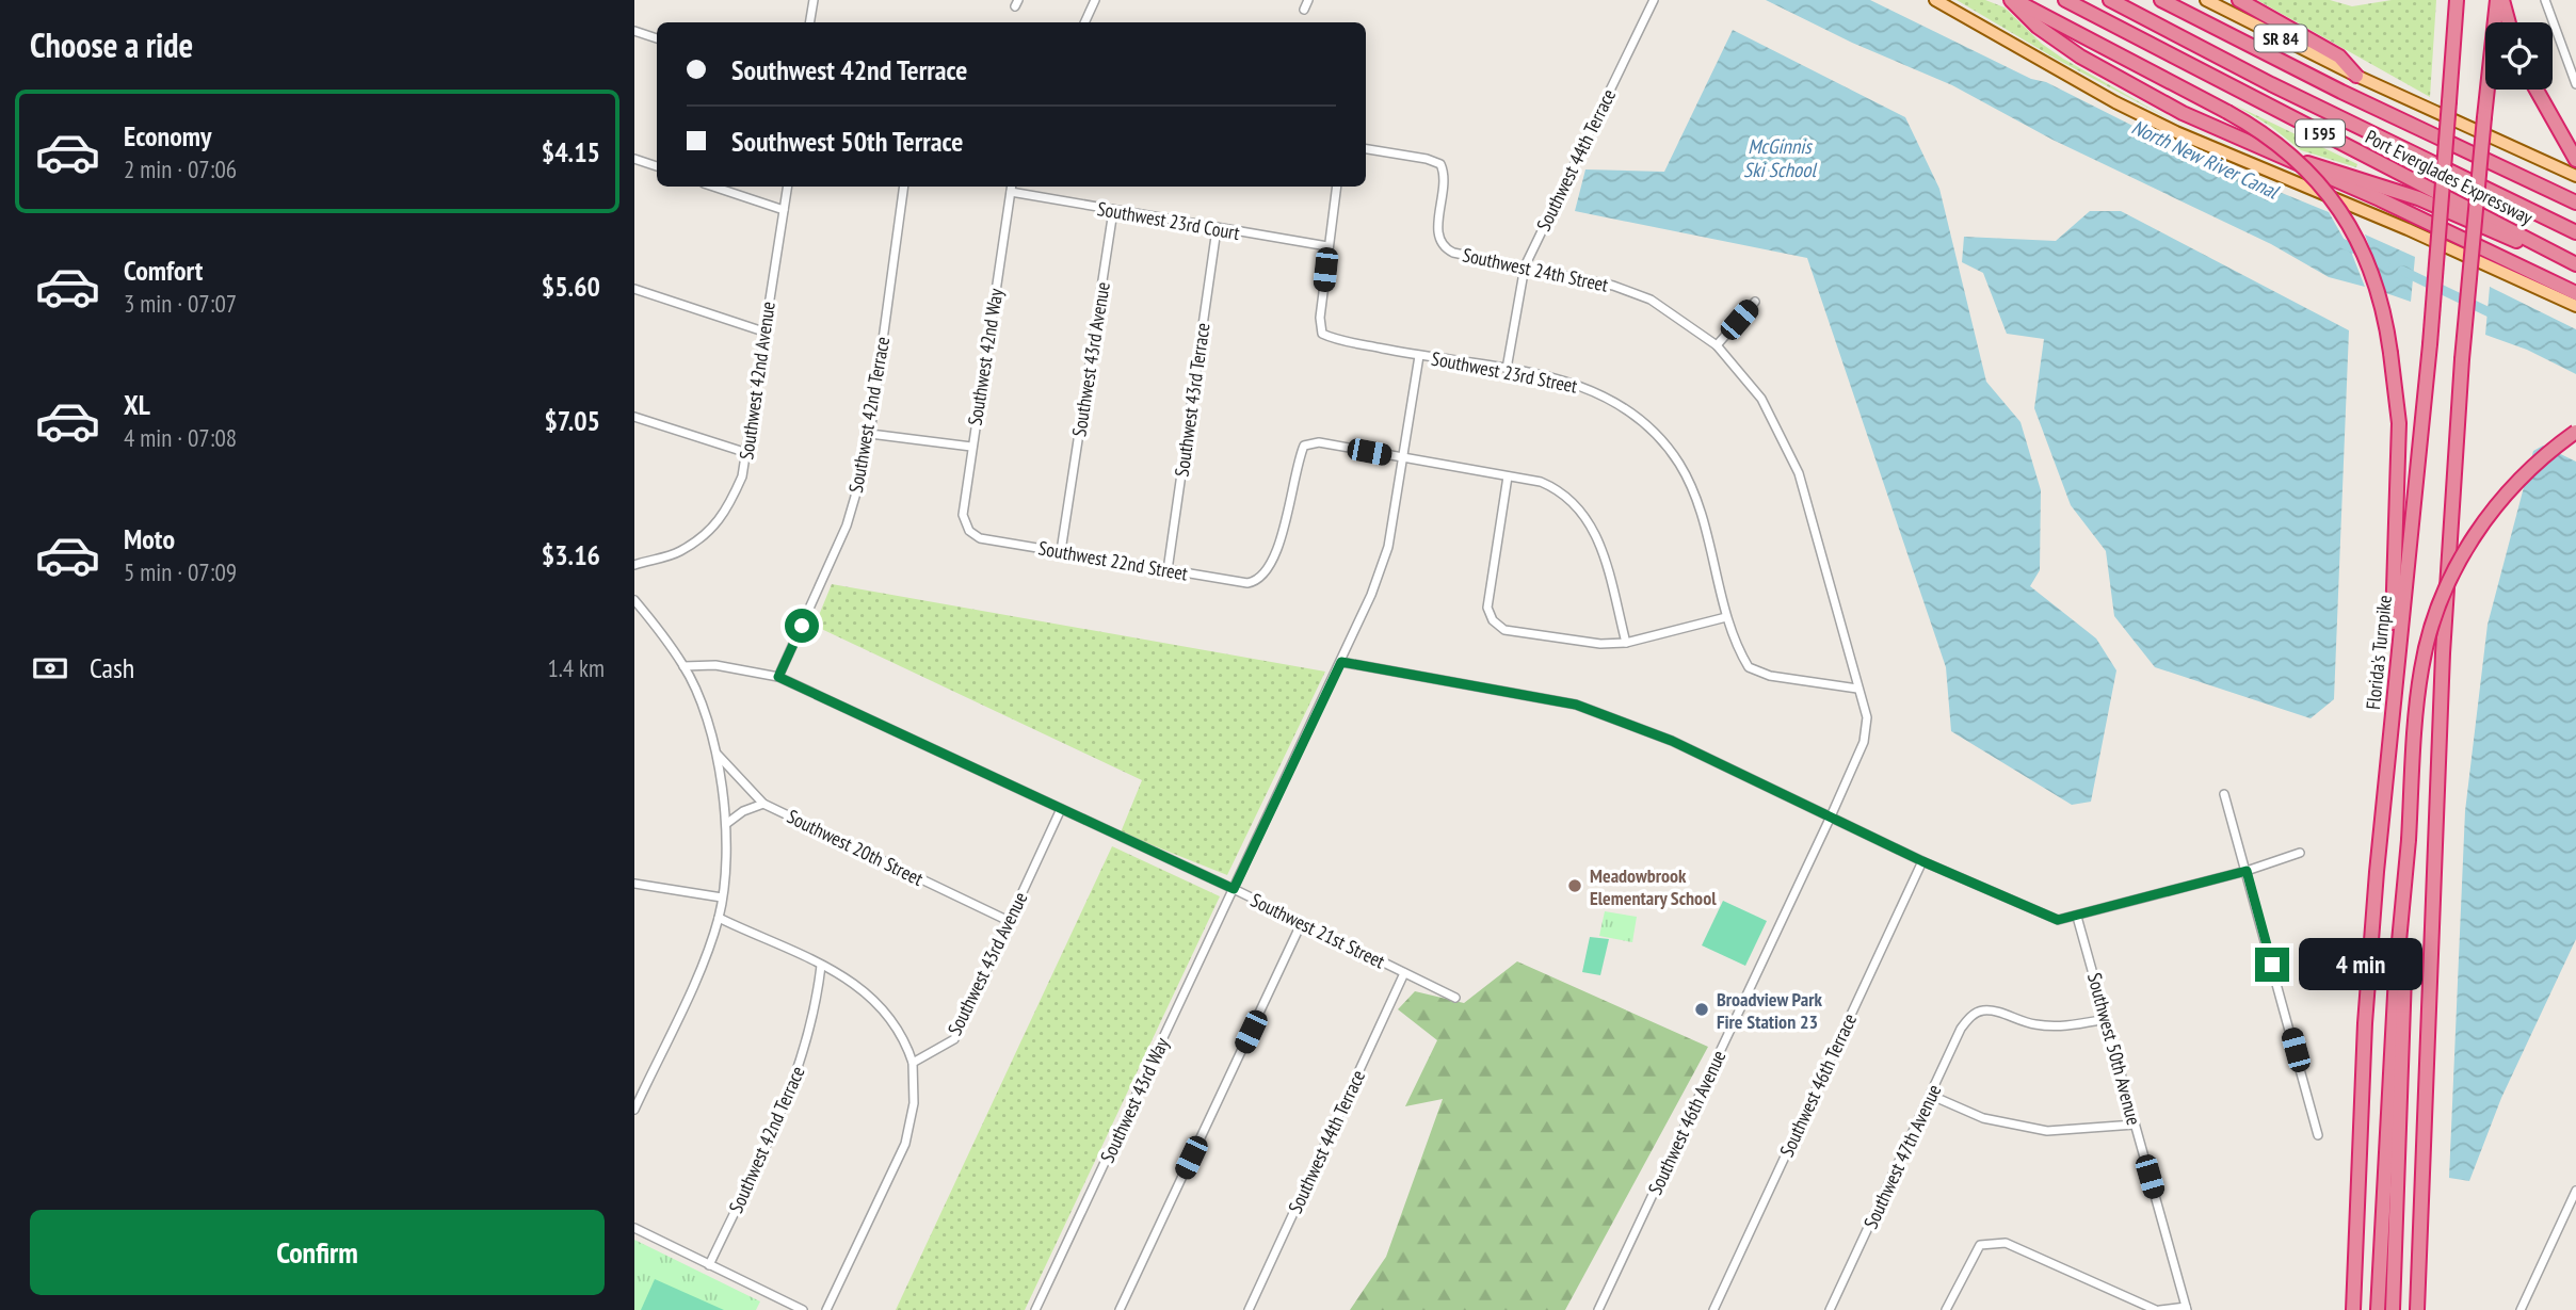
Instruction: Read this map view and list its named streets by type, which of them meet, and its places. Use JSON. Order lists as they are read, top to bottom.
{
  "streets": {
    "highway": ["I 595", "Port Everglades Expressway", "Florida's Turnpike"],
    "main road": ["SR 84"],
    "street": [
      "Southwest 44th Terrace",
      "Southwest 23rd Court",
      "Southwest 24th Street",
      "Southwest 42nd Way",
      "Southwest 43rd Avenue",
      "Southwest 23rd Street",
      "Southwest 42nd Avenue",
      "Southwest 43rd Terrace",
      "Southwest 42nd Terrace",
      "Southwest 22nd Street",
      "Southwest 20th Street",
      "Southwest 21st Street",
      "Southwest 50th Avenue",
      "Southwest 46th Terrace",
      "Southwest 43rd Way",
      "Southwest 46th Avenue",
      "Southwest 47th Avenue"
    ]
  },
  "crossings": [
    ["Southwest 44th Terrace", "Southwest 24th Street"],
    ["Southwest 44th Terrace", "Southwest 23rd Street"],
    ["Southwest 44th Terrace", "Southwest 21st Street"],
    ["Southwest 23rd Court", "Southwest 42nd Way"],
    ["Southwest 23rd Court", "Southwest 43rd Avenue"],
    ["Southwest 23rd Court", "Southwest 23rd Street"],
    ["Southwest 23rd Court", "Southwest 43rd Terrace"],
    ["Southwest 24th Street", "Southwest 46th Avenue"],
    ["Southwest 42nd Way", "Southwest 22nd Street"],
    ["Southwest 43rd Avenue", "Southwest 22nd Street"],
    ["Southwest 43rd Avenue", "Southwest 20th Street"],
    ["Southwest 43rd Avenue", "Southwest 21st Street"],
    ["Southwest 23rd Street", "Southwest 43rd Way"],
    ["Southwest 43rd Terrace", "Southwest 22nd Street"],
    ["Southwest 42nd Terrace", "Southwest 21st Street"],
    ["Southwest 22nd Street", "Southwest 43rd Way"],
    ["Southwest 21st Street", "Southwest 43rd Way"],
    ["Southwest 50th Avenue", "Southwest 47th Avenue"]
  ],
  "water": ["McGinnis Ski School", "North New River Canal"],
  "places": ["Meadowbrook Elementary School", "Broadview Park Fire Station 23"],
  "page": {
    "heading": "Choose a ride",
    "banner": ["Southwest 42nd Terrace", "Southwest 50th Terrace"],
    "list": [
      {
        "name": "Economy",
        "note": "2 min · 07:06",
        "value": "$4.15"
      },
      {
        "name": "Comfort",
        "note": "3 min · 07:07",
        "value": "$5.60"
      },
      {
        "name": "XL",
        "note": "4 min · 07:08",
        "value": "$7.05"
      },
      {
        "name": "Moto",
        "note": "5 min · 07:09",
        "value": "$3.16"
      }
    ],
    "pay": ["Cash", "1.4 km"],
    "bubble": "4 min",
    "buttons": "Confirm"
  }
}
